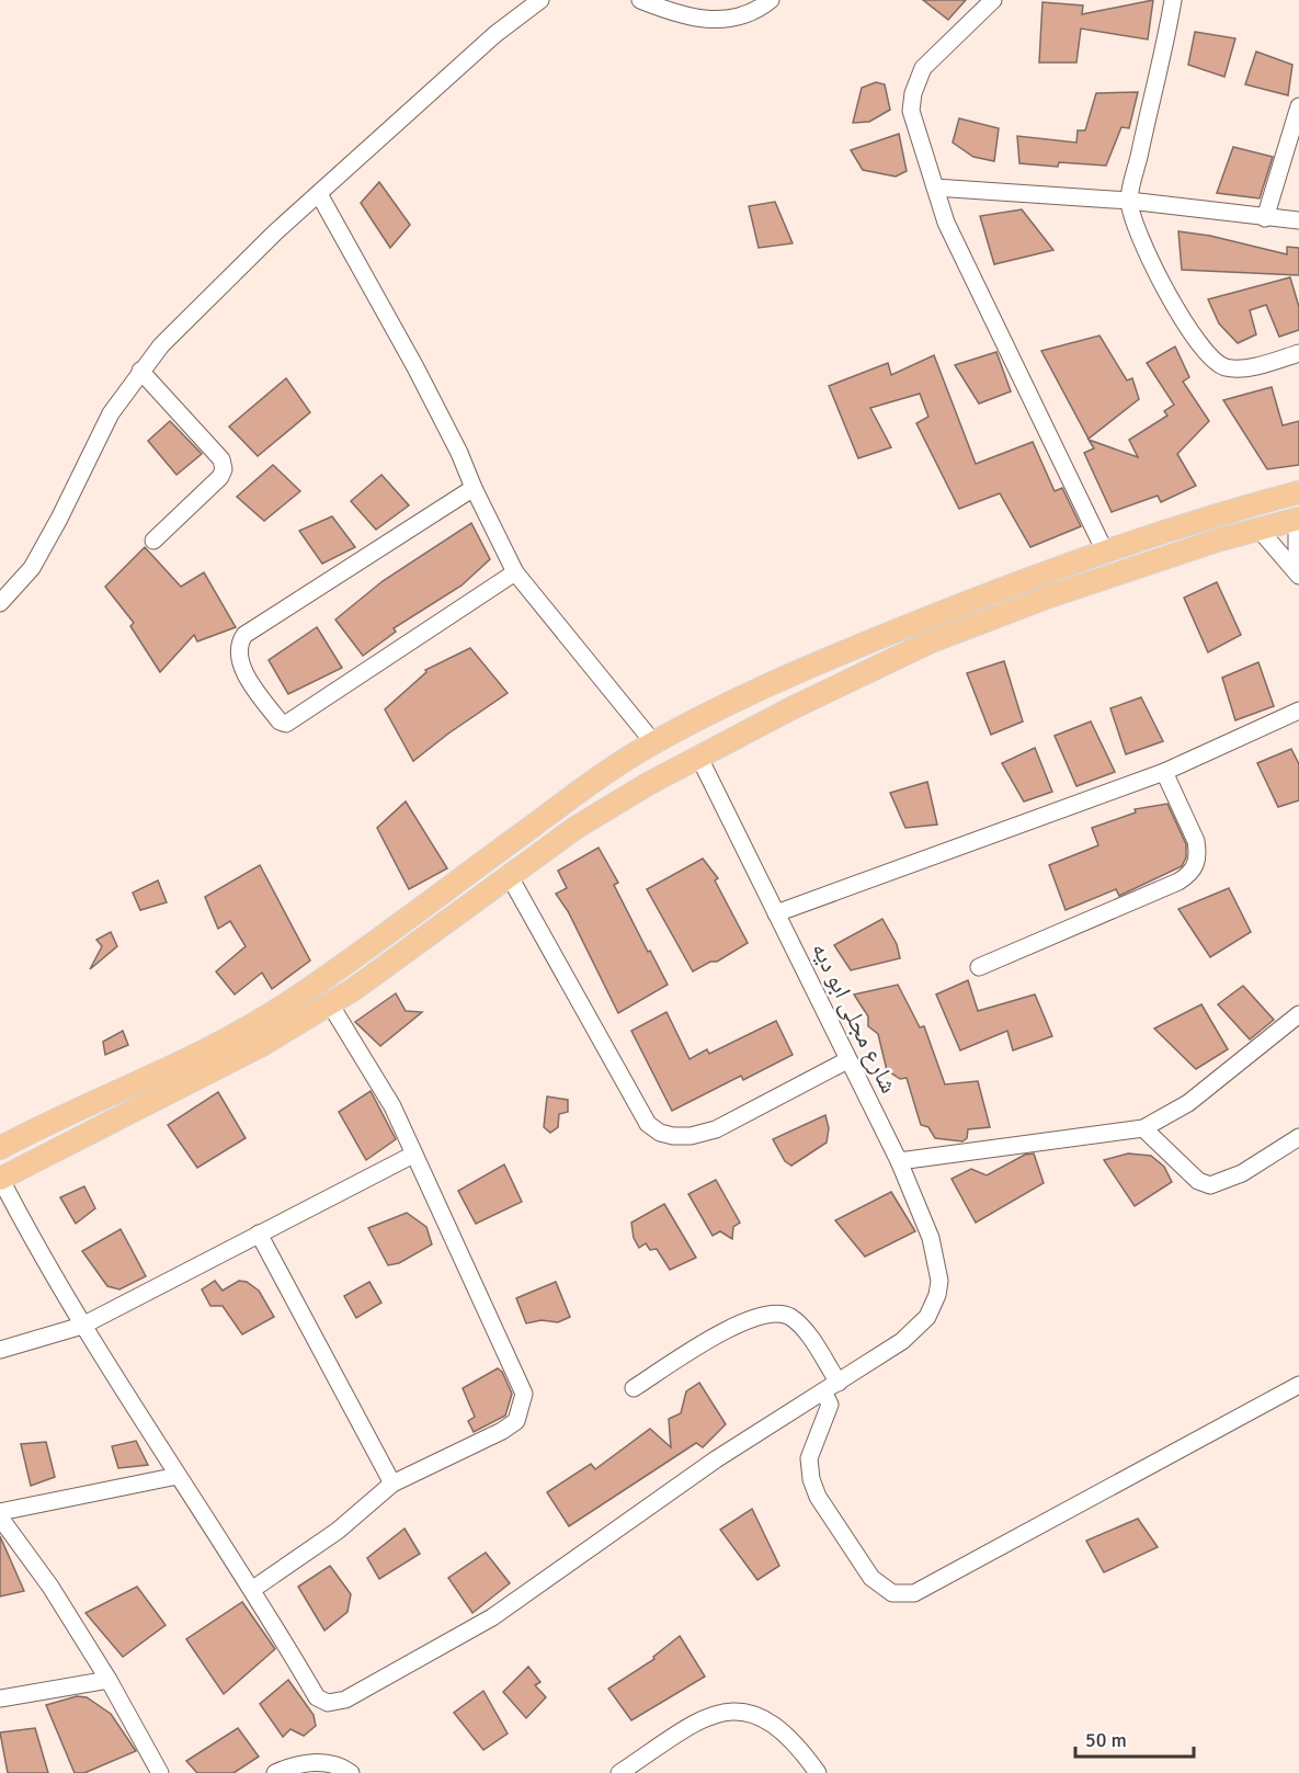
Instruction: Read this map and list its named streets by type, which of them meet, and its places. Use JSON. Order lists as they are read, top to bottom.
{
  "streets": {
    "street": ["شارع مجلى ابو ديه"]
  },
  "scale_bar": "50 m"
}
